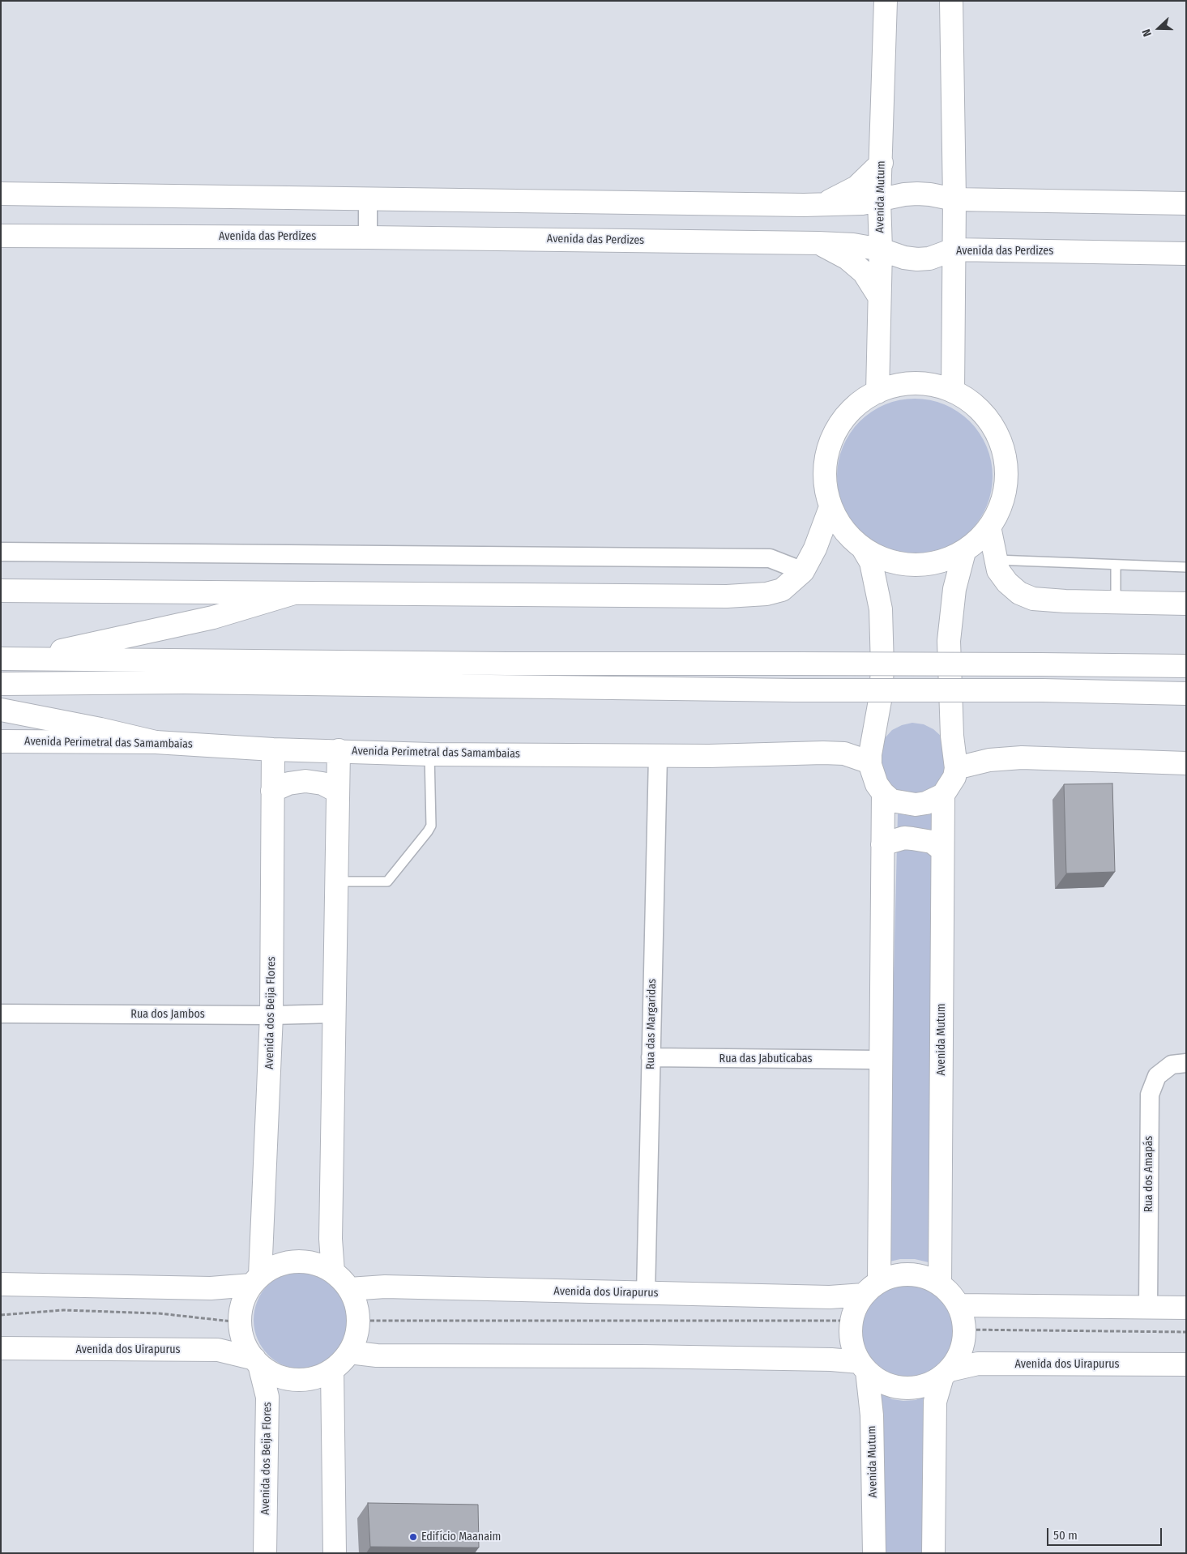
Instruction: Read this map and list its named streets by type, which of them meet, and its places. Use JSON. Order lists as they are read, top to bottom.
{
  "streets": {
    "main road": [
      "Avenida Mutum",
      "Avenida das Perdizes",
      "Avenida Perimetral das Samambaias",
      "Avenida dos Beija Flores",
      "Avenida dos Uirapurus"
    ],
    "street": [
      "Rua dos Jambos",
      "Rua das Margaridas",
      "Rua das Jabuticabas",
      "Rua dos Amapás"
    ]
  },
  "crossings": [
    ["Avenida Mutum", "Avenida das Perdizes"],
    ["Avenida Mutum", "Avenida dos Uirapurus"],
    ["Avenida Perimetral das Samambaias", "Avenida dos Beija Flores"],
    ["Avenida Perimetral das Samambaias", "Rua das Margaridas"],
    ["Avenida dos Beija Flores", "Rua dos Jambos"],
    ["Avenida dos Beija Flores", "Avenida dos Uirapurus"],
    ["Rua das Margaridas", "Rua das Jabuticabas"],
    ["Rua das Margaridas", "Avenida dos Uirapurus"]
  ],
  "places": ["Edifício Maanaim"],
  "scale_bar": "50 m",
  "north": "left"
}
